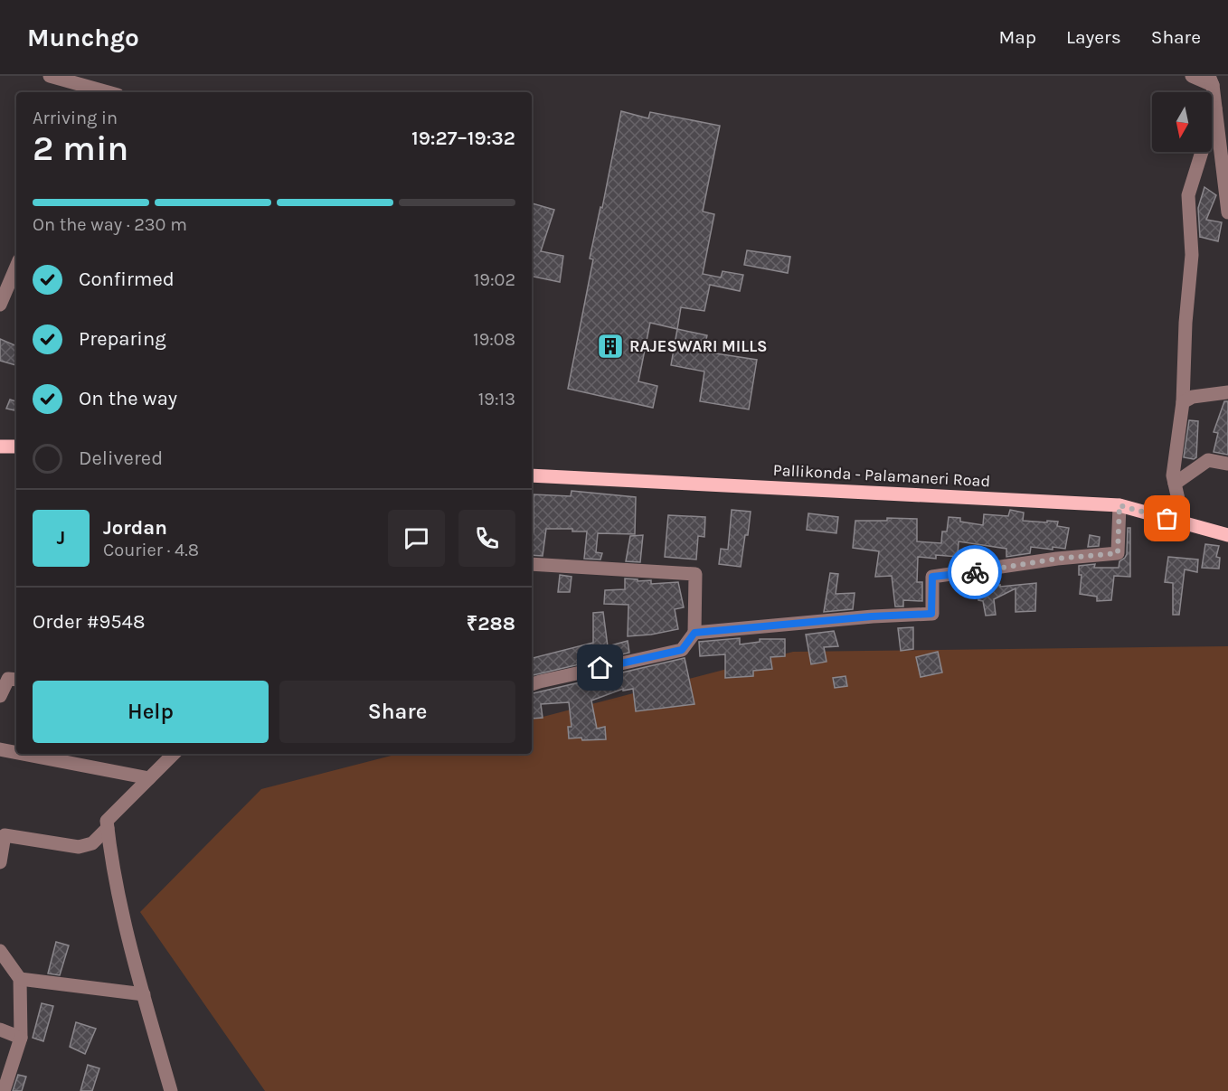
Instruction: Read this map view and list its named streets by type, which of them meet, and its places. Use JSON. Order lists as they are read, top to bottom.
{
  "streets": {
    "main road": ["Pallikonda - Palamaneri Road"]
  },
  "places": {
    "building": ["RAJESWARI MILLS"]
  },
  "north": "bottom",
  "page": {
    "header": "Munchgo",
    "nav": ["Map", "Layers", "Share"],
    "heading": ["2 min", "Arriving in", "19:27–19:32"],
    "panel": [
      "Jordan",
      "Courier · 4.8",
      "Order #9548",
      "₹288"
    ],
    "bar": "On the way · 230 m",
    "list": [
      ["Confirmed", "19:02"],
      ["Preparing", "19:08"],
      ["On the way", "19:13"],
      "Delivered"
    ],
    "round": "J",
    "buttons": ["Help", "Share"]
  }
}
